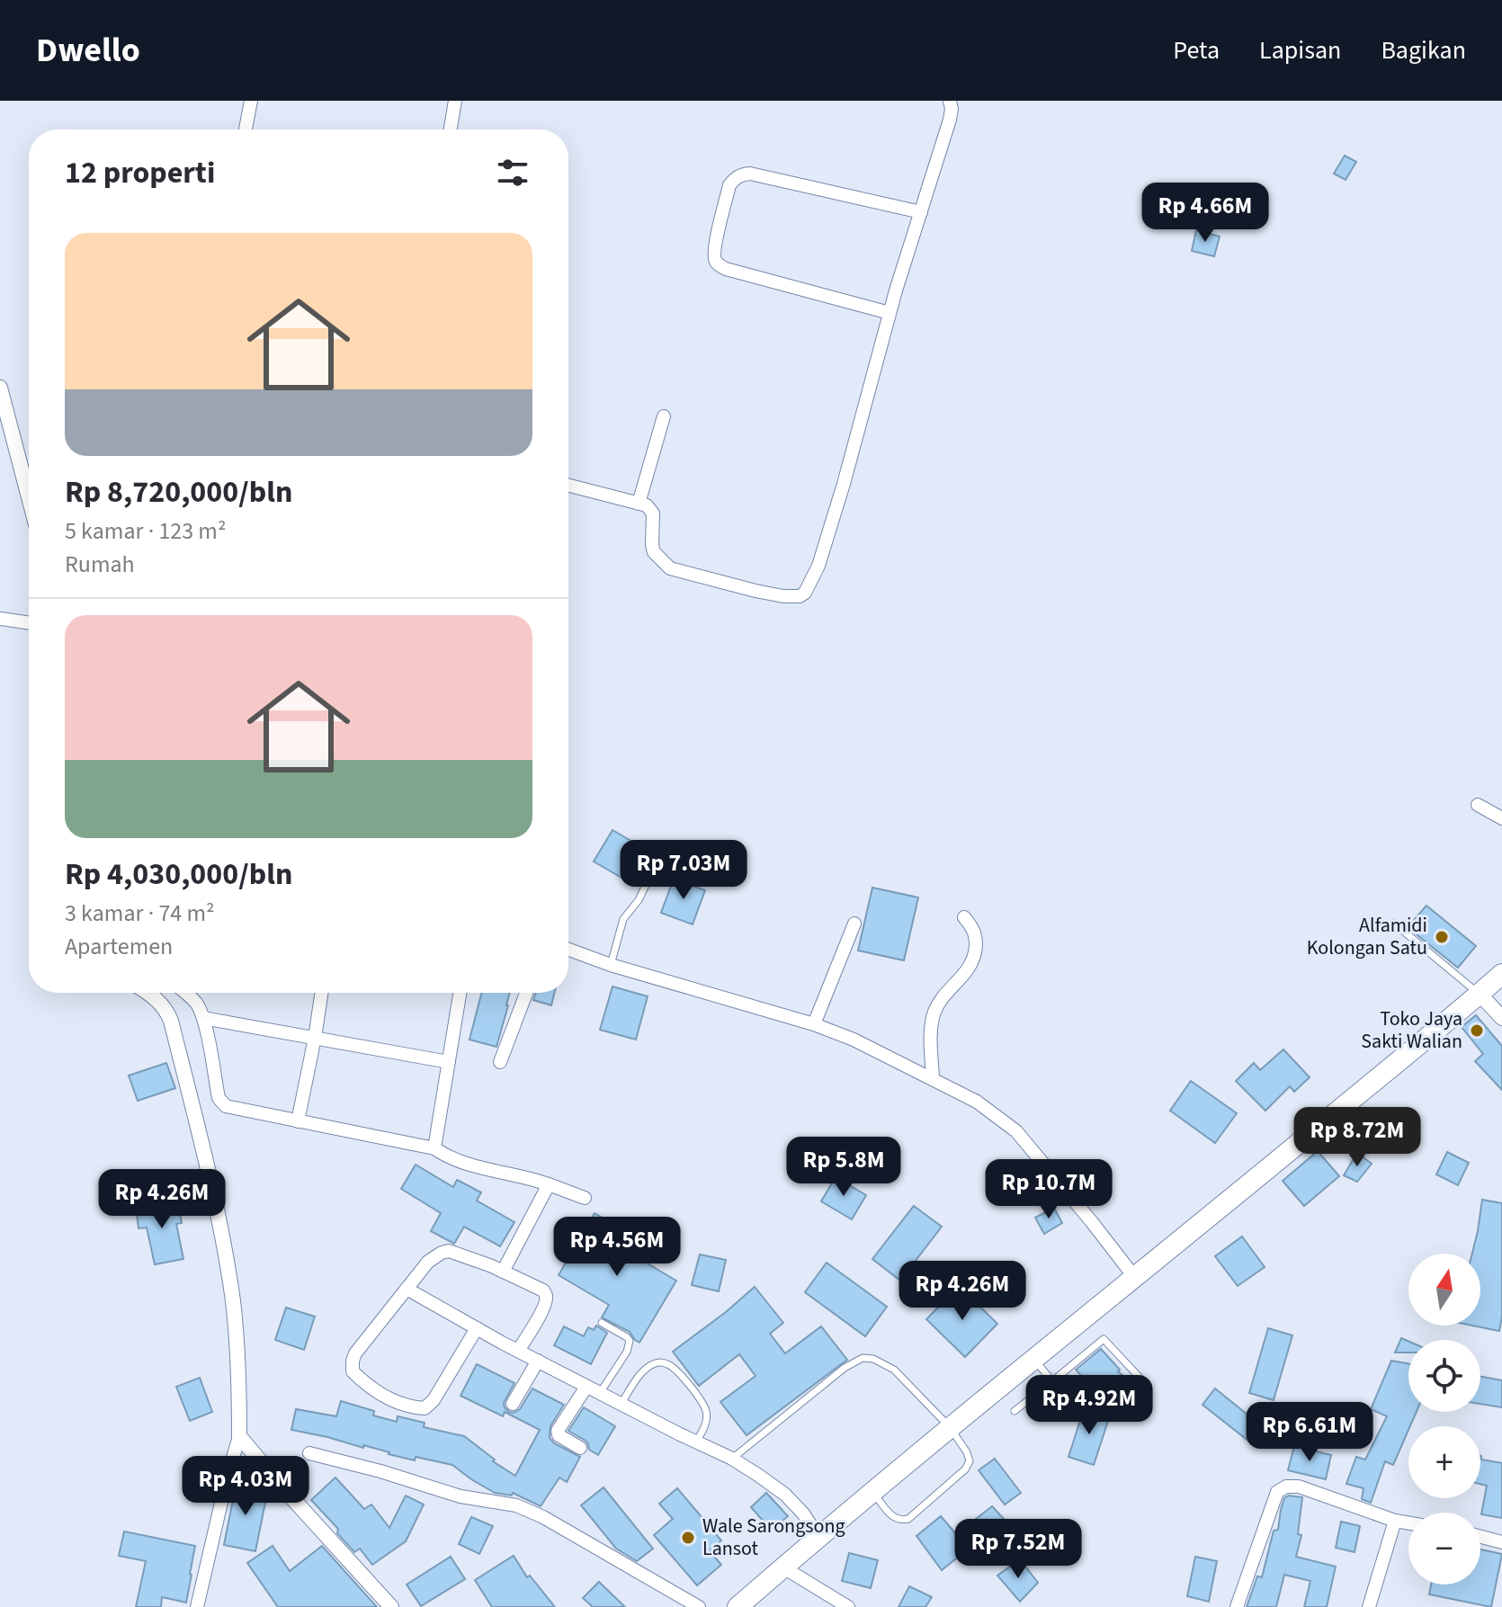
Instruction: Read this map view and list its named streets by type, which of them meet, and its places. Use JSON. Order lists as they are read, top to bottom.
{
  "places": ["Alfamidi Kolongan Satu", "Toko Jaya Sakti Walian", "Wale Sarongsong Lansot"],
  "north": "top",
  "page": {
    "header": "Dwello",
    "nav": ["Peta", "Lapisan", "Bagikan"],
    "heading": "12 properti",
    "price": [
      "Rp 4.66M",
      "Rp 7.03M",
      "Rp 8.72M",
      "Rp 5.8M",
      "Rp 10.7M",
      "Rp 4.26M",
      "Rp 4.56M",
      "Rp 4.26M",
      "Rp 4.92M",
      "Rp 6.61M",
      "Rp 4.03M",
      "Rp 7.52M"
    ],
    "list": [
      {
        "name": "Rp 8,720,000/bln",
        "note": "5 kamar · 123 m² · Rumah"
      },
      {
        "name": "Rp 4,030,000/bln",
        "note": "3 kamar · 74 m² · Apartemen"
      }
    ],
    "map_buttons": ["+", "−"]
  }
}
